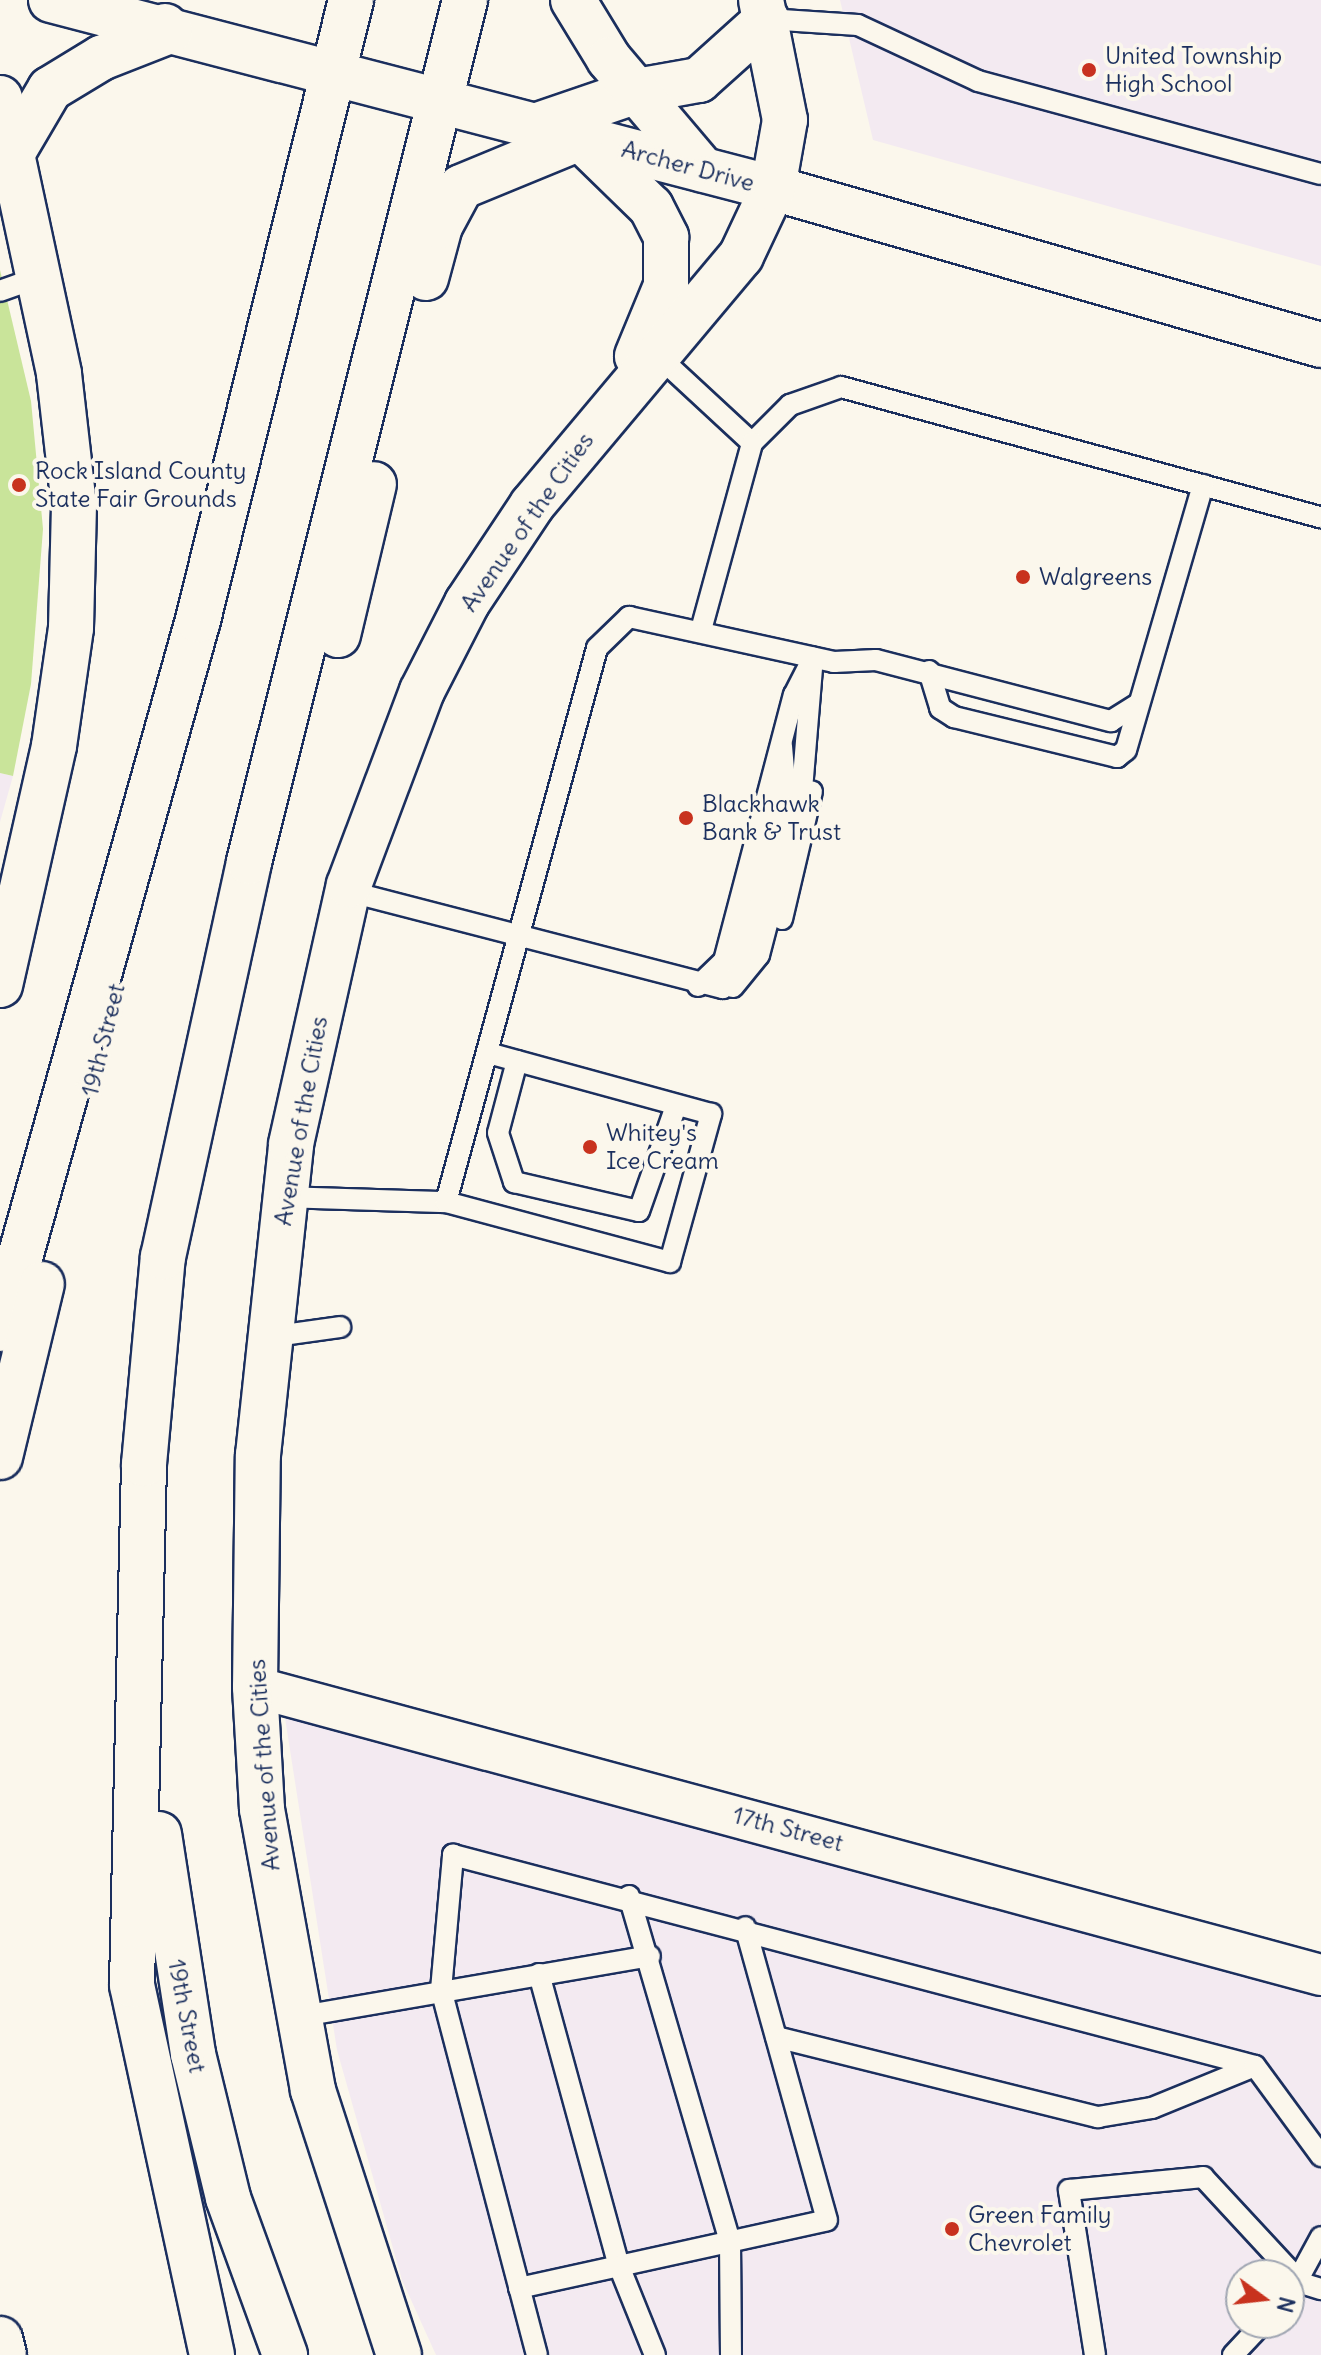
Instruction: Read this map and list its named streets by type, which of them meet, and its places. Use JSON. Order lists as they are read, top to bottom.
{
  "streets": {
    "main road": ["Archer Drive", "Avenue of the Cities", "19th Street"],
    "street": ["17th Street"]
  },
  "crossings": [
    ["Archer Drive", "Avenue of the Cities"],
    ["Avenue of the Cities", "17th Street"]
  ],
  "places": [
    "United Township High School",
    "Rock Island County State Fair Grounds",
    "Walgreens",
    "Blackhawk Bank & Trust",
    "Whitey's Ice Cream",
    "Green Family Chevrolet"
  ],
  "north": "right"
}
